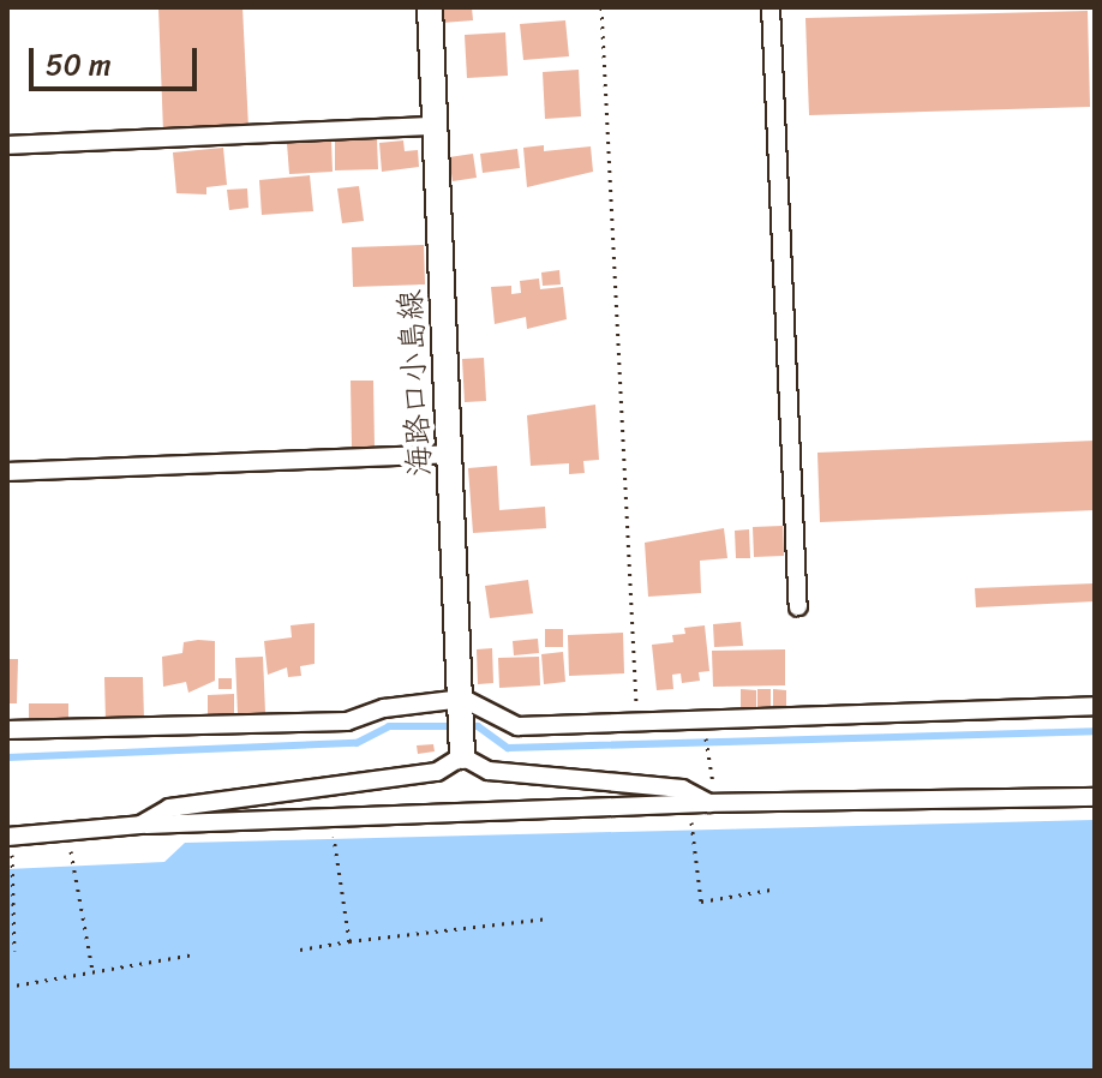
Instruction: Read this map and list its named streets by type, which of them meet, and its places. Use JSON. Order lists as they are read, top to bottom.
{
  "streets": {
    "main road": ["海路口小島線"]
  },
  "scale_bar": "50 m"
}
